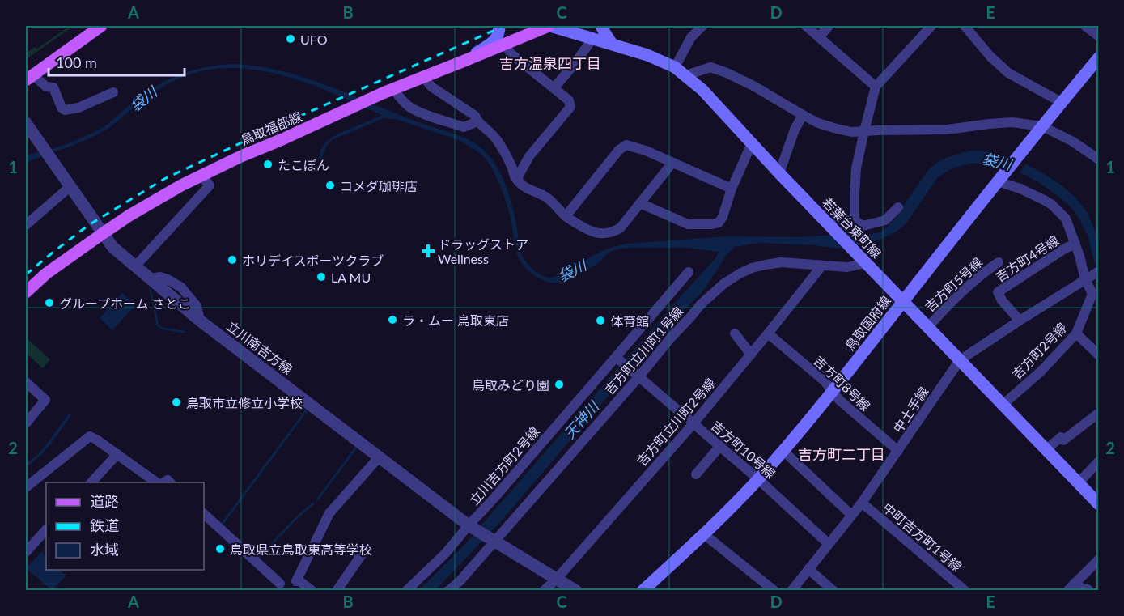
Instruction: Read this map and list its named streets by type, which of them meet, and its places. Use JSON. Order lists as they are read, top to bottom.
{
  "streets": {
    "main road": ["鳥取福部線", "若葉台東町線", "鳥取国府線"],
    "street": [
      "吉方町4号線",
      "吉方町5号線",
      "立川南吉方線",
      "吉方町立川町1号線",
      "吉方町2号線",
      "吉方町8号線",
      "中土手線",
      "吉方町立川町2号線",
      "吉方町10号線",
      "立川吉方町2号線",
      "中町吉方町1号線"
    ]
  },
  "crossings": [
    ["鳥取福部線", "若葉台東町線"],
    ["鳥取福部線", "立川南吉方線"],
    ["若葉台東町線", "吉方町5号線"],
    ["若葉台東町線", "鳥取国府線"],
    ["若葉台東町線", "吉方町立川町1号線"],
    ["若葉台東町線", "吉方町2号線"],
    ["若葉台東町線", "中土手線"],
    ["吉方町4号線", "吉方町2号線"],
    ["吉方町4号線", "中土手線"],
    ["鳥取国府線", "吉方町2号線"],
    ["鳥取国府線", "吉方町8号線"],
    ["鳥取国府線", "吉方町10号線"],
    ["立川南吉方線", "吉方町立川町1号線"],
    ["立川南吉方線", "立川吉方町2号線"],
    ["吉方町立川町1号線", "吉方町立川町2号線"],
    ["吉方町立川町1号線", "吉方町10号線"],
    ["吉方町2号線", "中土手線"],
    ["吉方町8号線", "中土手線"],
    ["吉方町8号線", "吉方町立川町2号線"],
    ["中土手線", "吉方町10号線"],
    ["中土手線", "中町吉方町1号線"],
    ["吉方町立川町2号線", "吉方町10号線"],
    ["吉方町10号線", "立川吉方町2号線"]
  ],
  "districts": ["吉方温泉四丁目", "吉方町二丁目"],
  "water": ["袋川", "天神川"],
  "places": {
    "other": [
      "UFO",
      "たこぽん",
      "コメダ珈琲店",
      "ホリデイスポーツクラブ",
      "LA MU",
      "グループホーム さとこ",
      "ラ・ムー 鳥取東店",
      "体育館",
      "鳥取みどり園",
      "鳥取市立修立小学校",
      "鳥取県立鳥取東高等学校"
    ],
    "health": ["ドラッグストア Wellness"]
  },
  "legend": ["道路", "鉄道", "水域"],
  "scale_bar": "100 m",
  "grid": {
    "columns": [
      "A",
      "B",
      "C",
      "D",
      "E"
    ],
    "rows": ["1", "2"]
  }
}
